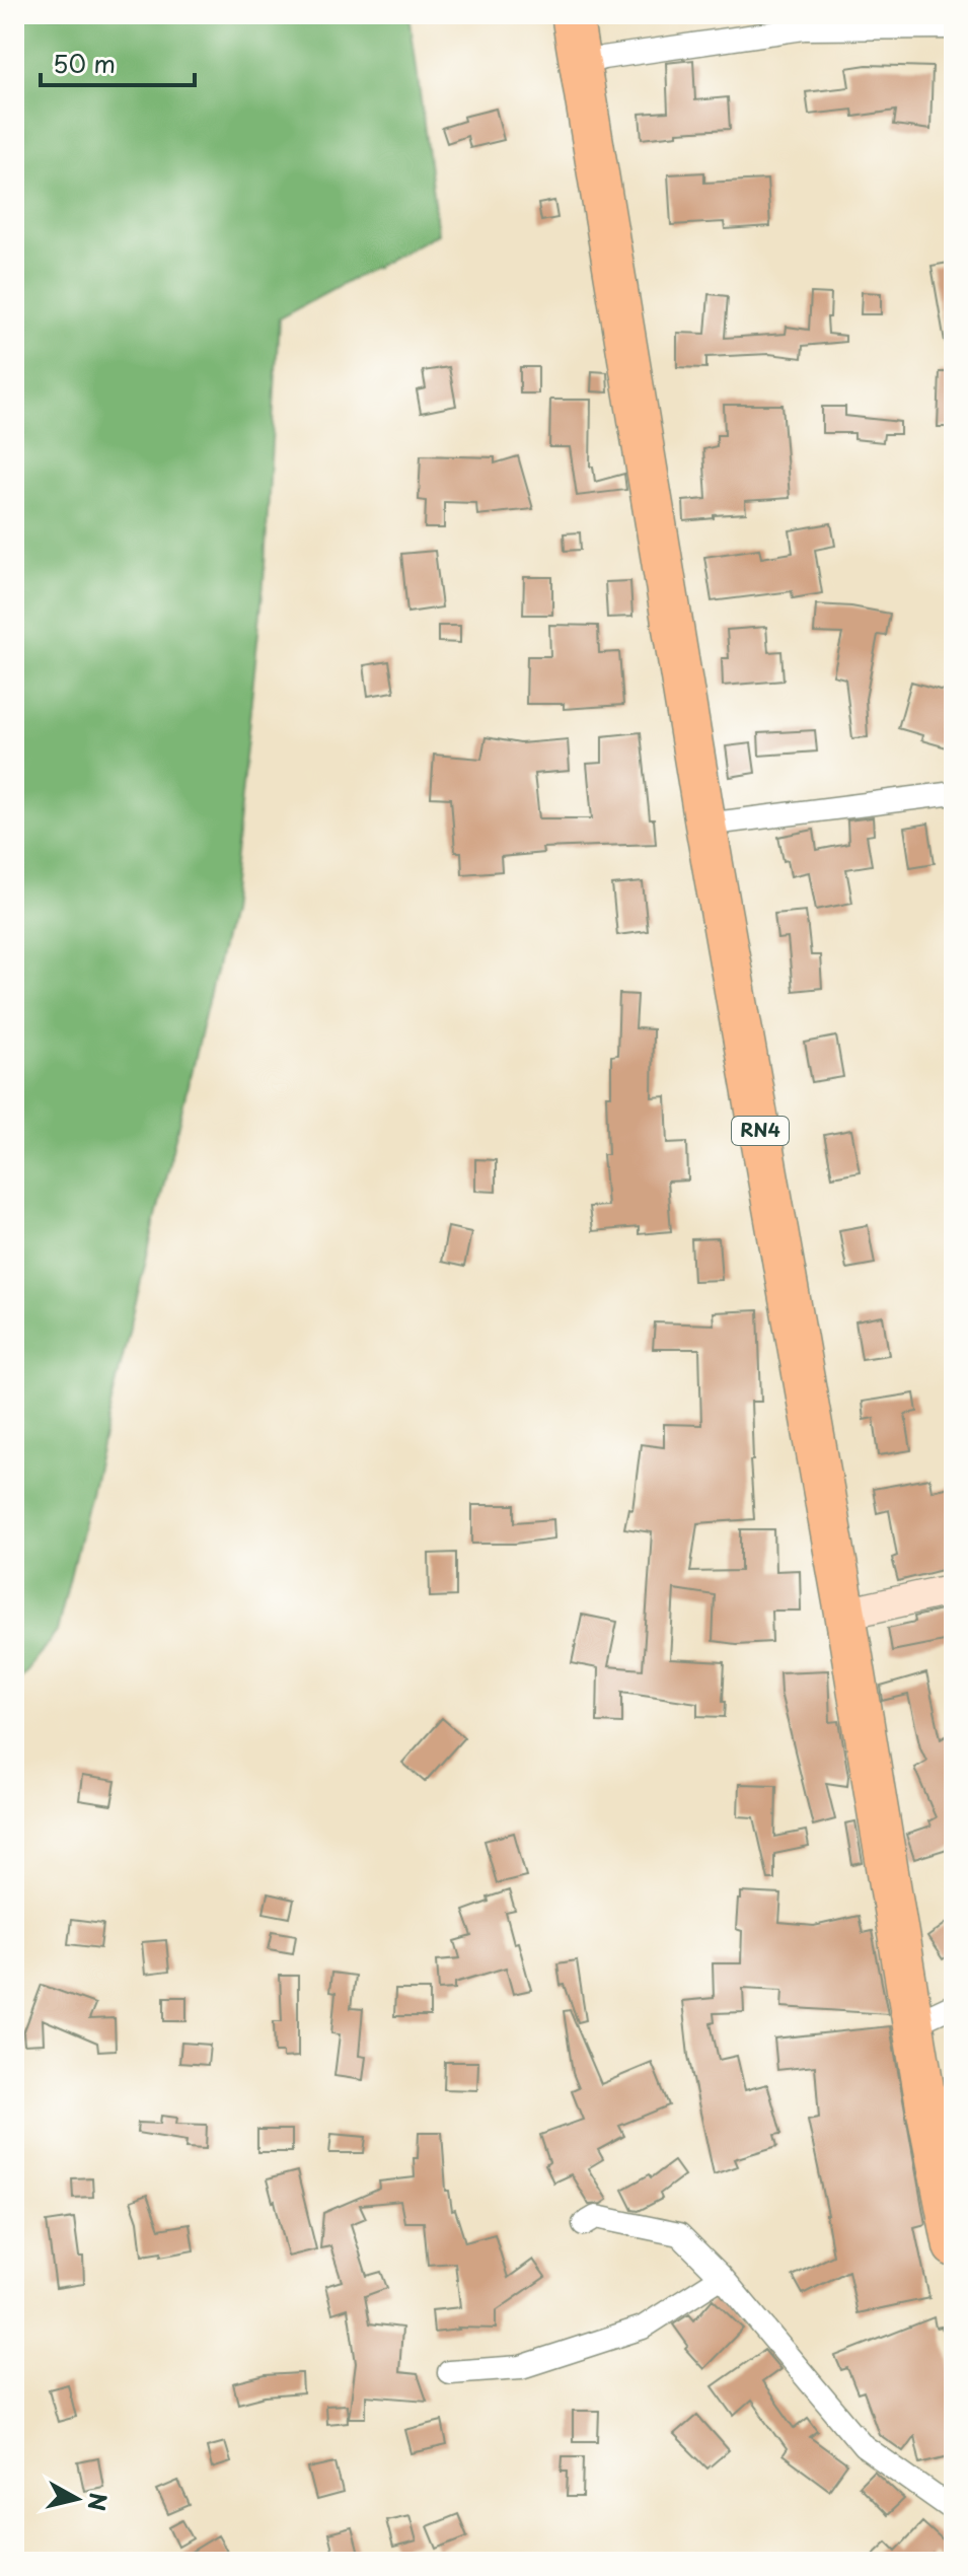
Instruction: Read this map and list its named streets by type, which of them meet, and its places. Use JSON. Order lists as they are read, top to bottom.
{
  "streets": {
    "highway": ["RN4"]
  },
  "scale_bar": "50 m",
  "north": "right"
}
